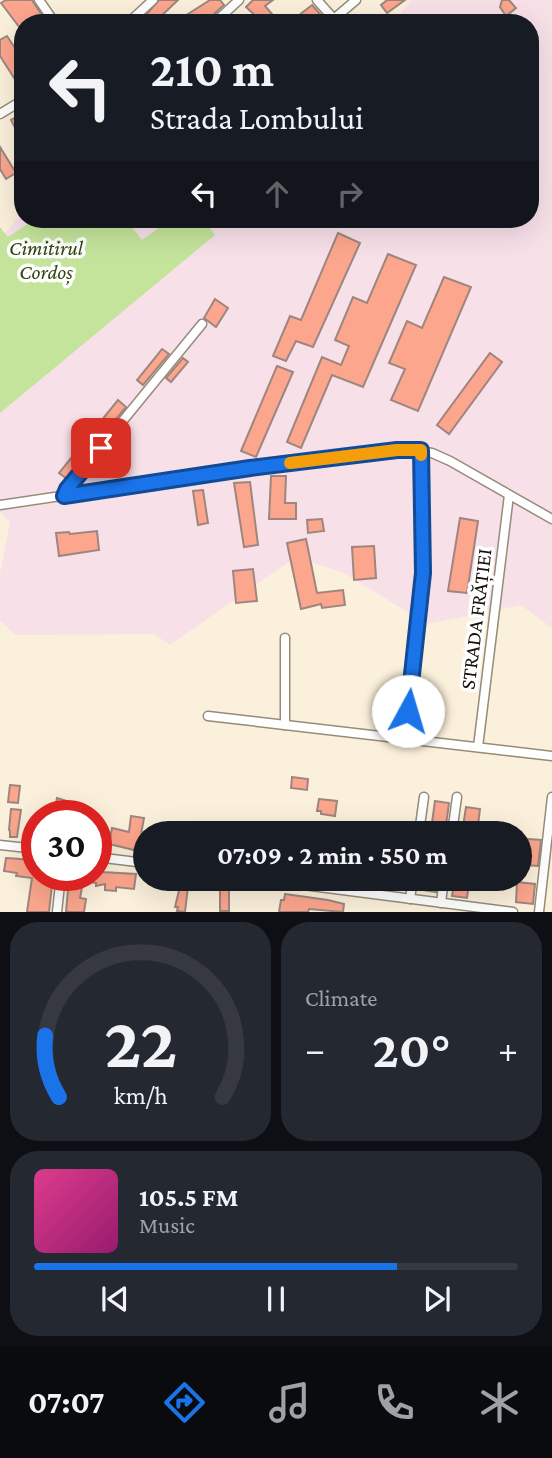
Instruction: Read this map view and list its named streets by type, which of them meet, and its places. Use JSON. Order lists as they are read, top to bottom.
{
  "streets": {
    "street": ["STRADA FRĂȚIEI"]
  },
  "parks": ["Cimitirul Cordoș"],
  "page": {
    "turn": ["210 m", "Strada Lombului"],
    "limit": "30",
    "trip": "07:09 · 2 min · 550 m",
    "tile": "Climate",
    "heat": ["−", "20°", "+"],
    "song": ["105.5 FM", "Music"],
    "tabs": "07:07",
    "gauge": ["22", "km/h"]
  }
}
